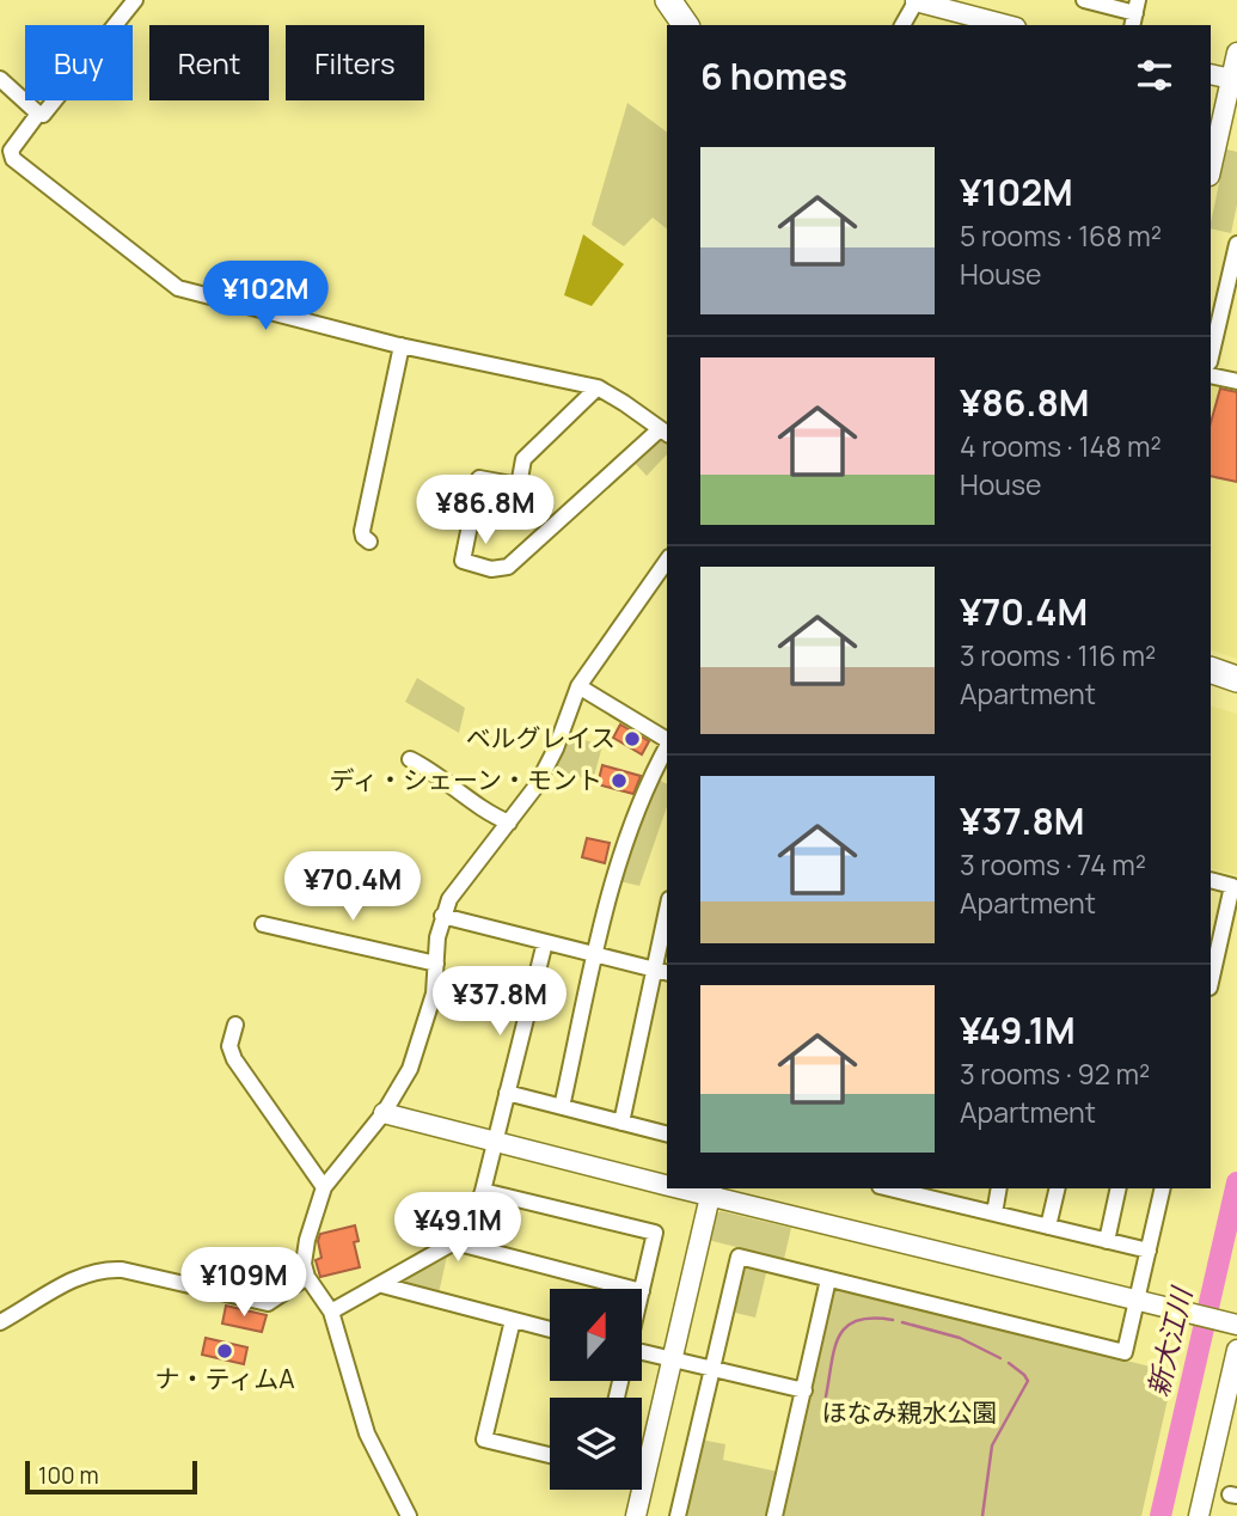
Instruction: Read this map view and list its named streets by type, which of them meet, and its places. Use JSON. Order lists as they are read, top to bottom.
{
  "water": ["新大江川"],
  "parks": ["ほなみ親水公園"],
  "places": ["ベルグレイス", "ディ・シェーン・モント", "ナ・ティムA"],
  "scale_bar": "100 m",
  "north": "top",
  "page": {
    "chip": ["Buy", "Rent", "Filters"],
    "heading": "6 homes",
    "list": [
      {
        "name": "¥102M",
        "note": "5 rooms · 168 m² · House"
      },
      {
        "name": "¥86.8M",
        "note": "4 rooms · 148 m² · House"
      },
      {
        "name": "¥70.4M",
        "note": "3 rooms · 116 m² · Apartment"
      },
      {
        "name": "¥37.8M",
        "note": "3 rooms · 74 m² · Apartment"
      },
      {
        "name": "¥49.1M",
        "note": "3 rooms · 92 m² · Apartment"
      }
    ],
    "price": [
      "¥102M",
      "¥86.8M",
      "¥70.4M",
      "¥37.8M",
      "¥49.1M",
      "¥109M"
    ],
    "scale": "100 m"
  }
}
